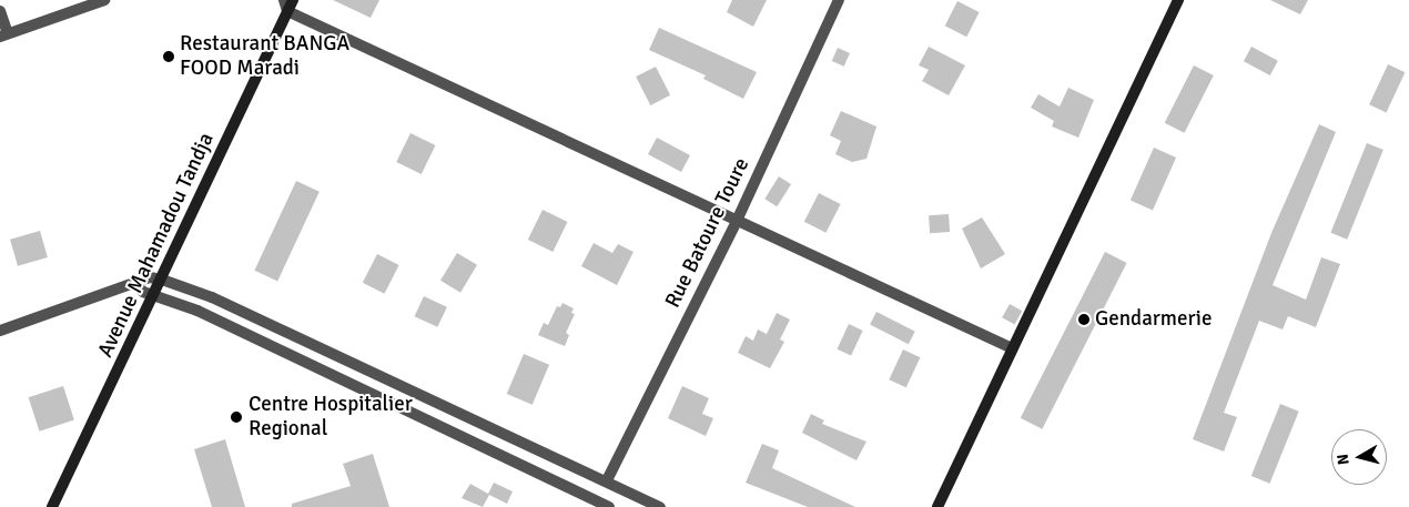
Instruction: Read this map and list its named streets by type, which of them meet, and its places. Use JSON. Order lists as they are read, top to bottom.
{
  "streets": {
    "main road": ["Avenue Mahamadou Tandja"],
    "street": ["Rue Batoure Toure"]
  },
  "places": ["Restaurant BANGA FOOD Maradi", "Gendarmerie", "Centre Hospitalier Regional"],
  "north": "left"
}
